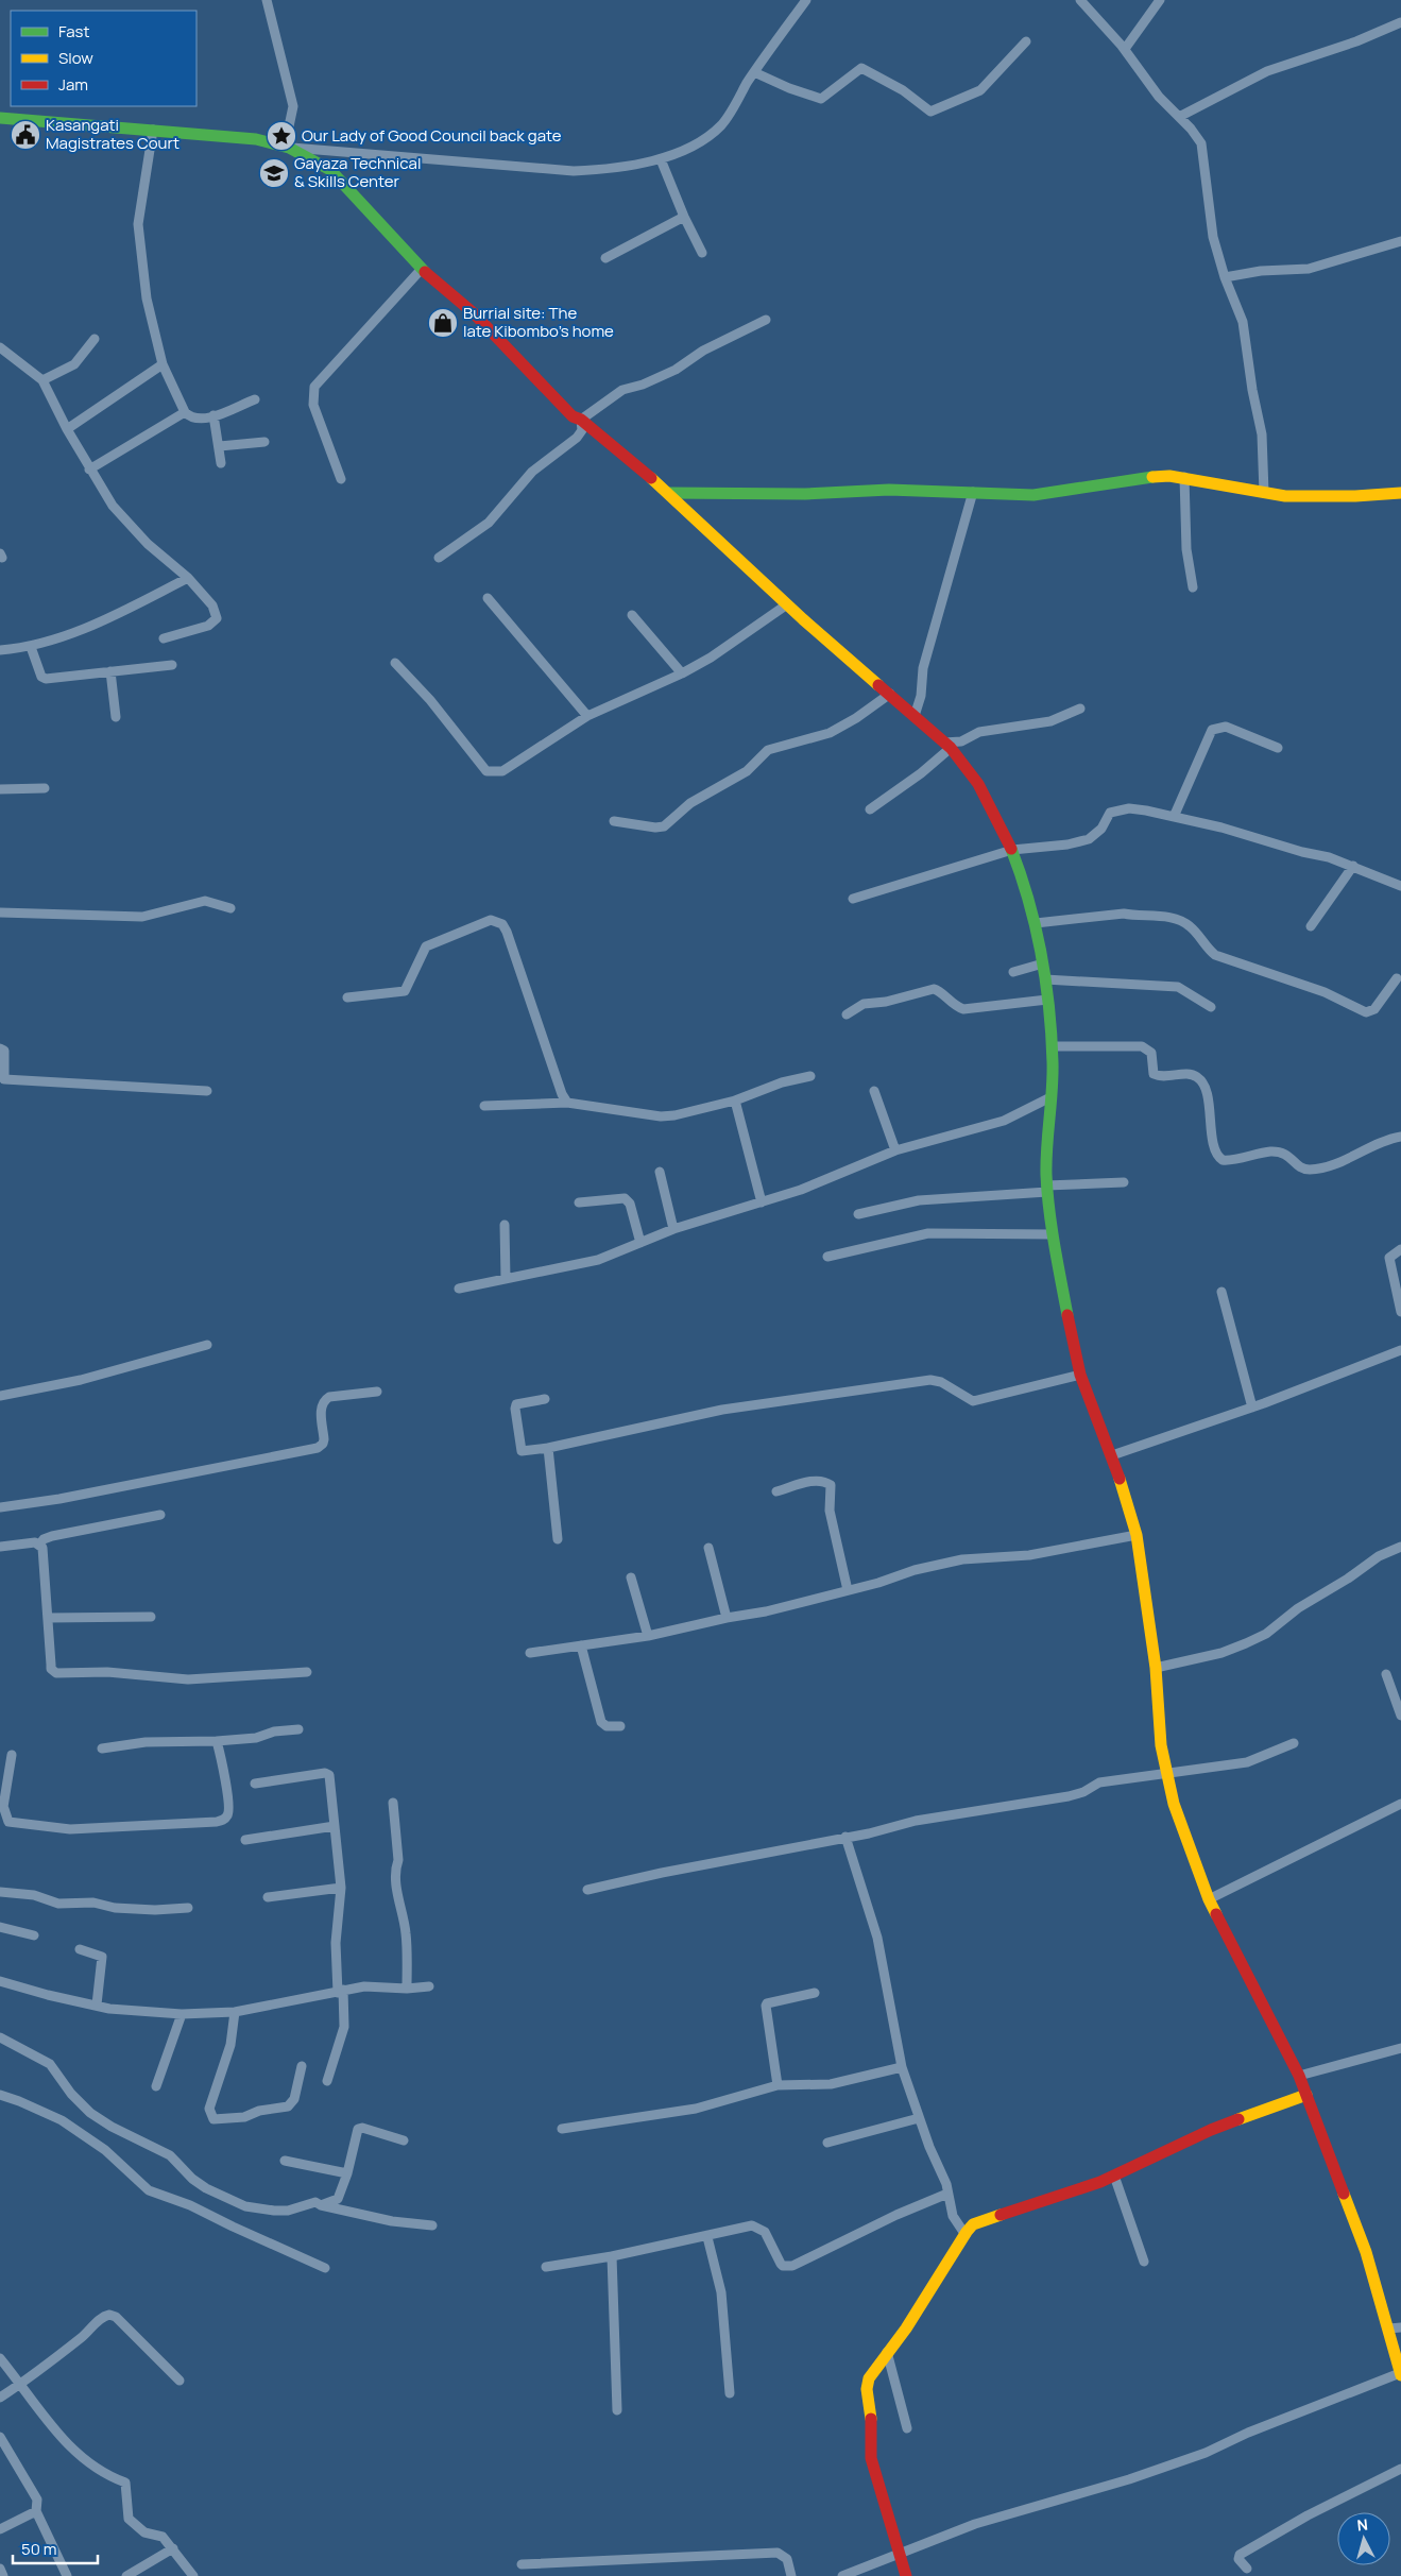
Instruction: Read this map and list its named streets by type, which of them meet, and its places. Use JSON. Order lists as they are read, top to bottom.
{
  "places": {
    "public building": ["Kasangati Magistrates Court"],
    "place": ["Our Lady of Good Council back gate"],
    "school or university": ["Gayaza Technical & Skills Center"],
    "shop": ["Burrial site: The late Kibombo's home"]
  },
  "legend": ["Fast", "Slow", "Jam"],
  "scale_bar": "50 m",
  "north": "top"
}
